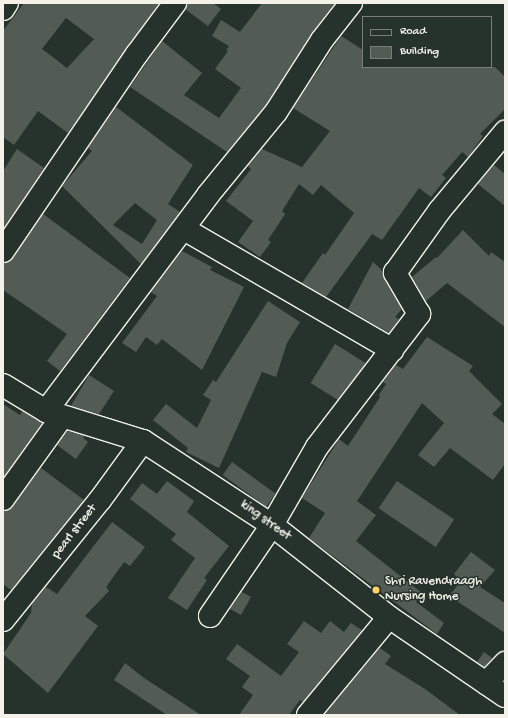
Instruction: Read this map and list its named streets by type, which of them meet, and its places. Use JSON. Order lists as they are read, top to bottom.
{
  "streets": {
    "street": ["king street", "pearl street"]
  },
  "crossings": [
    ["king street", "pearl street"]
  ],
  "places": ["Shri Ravendraagh Nursing Home"],
  "legend": ["Road", "Building"]
}
